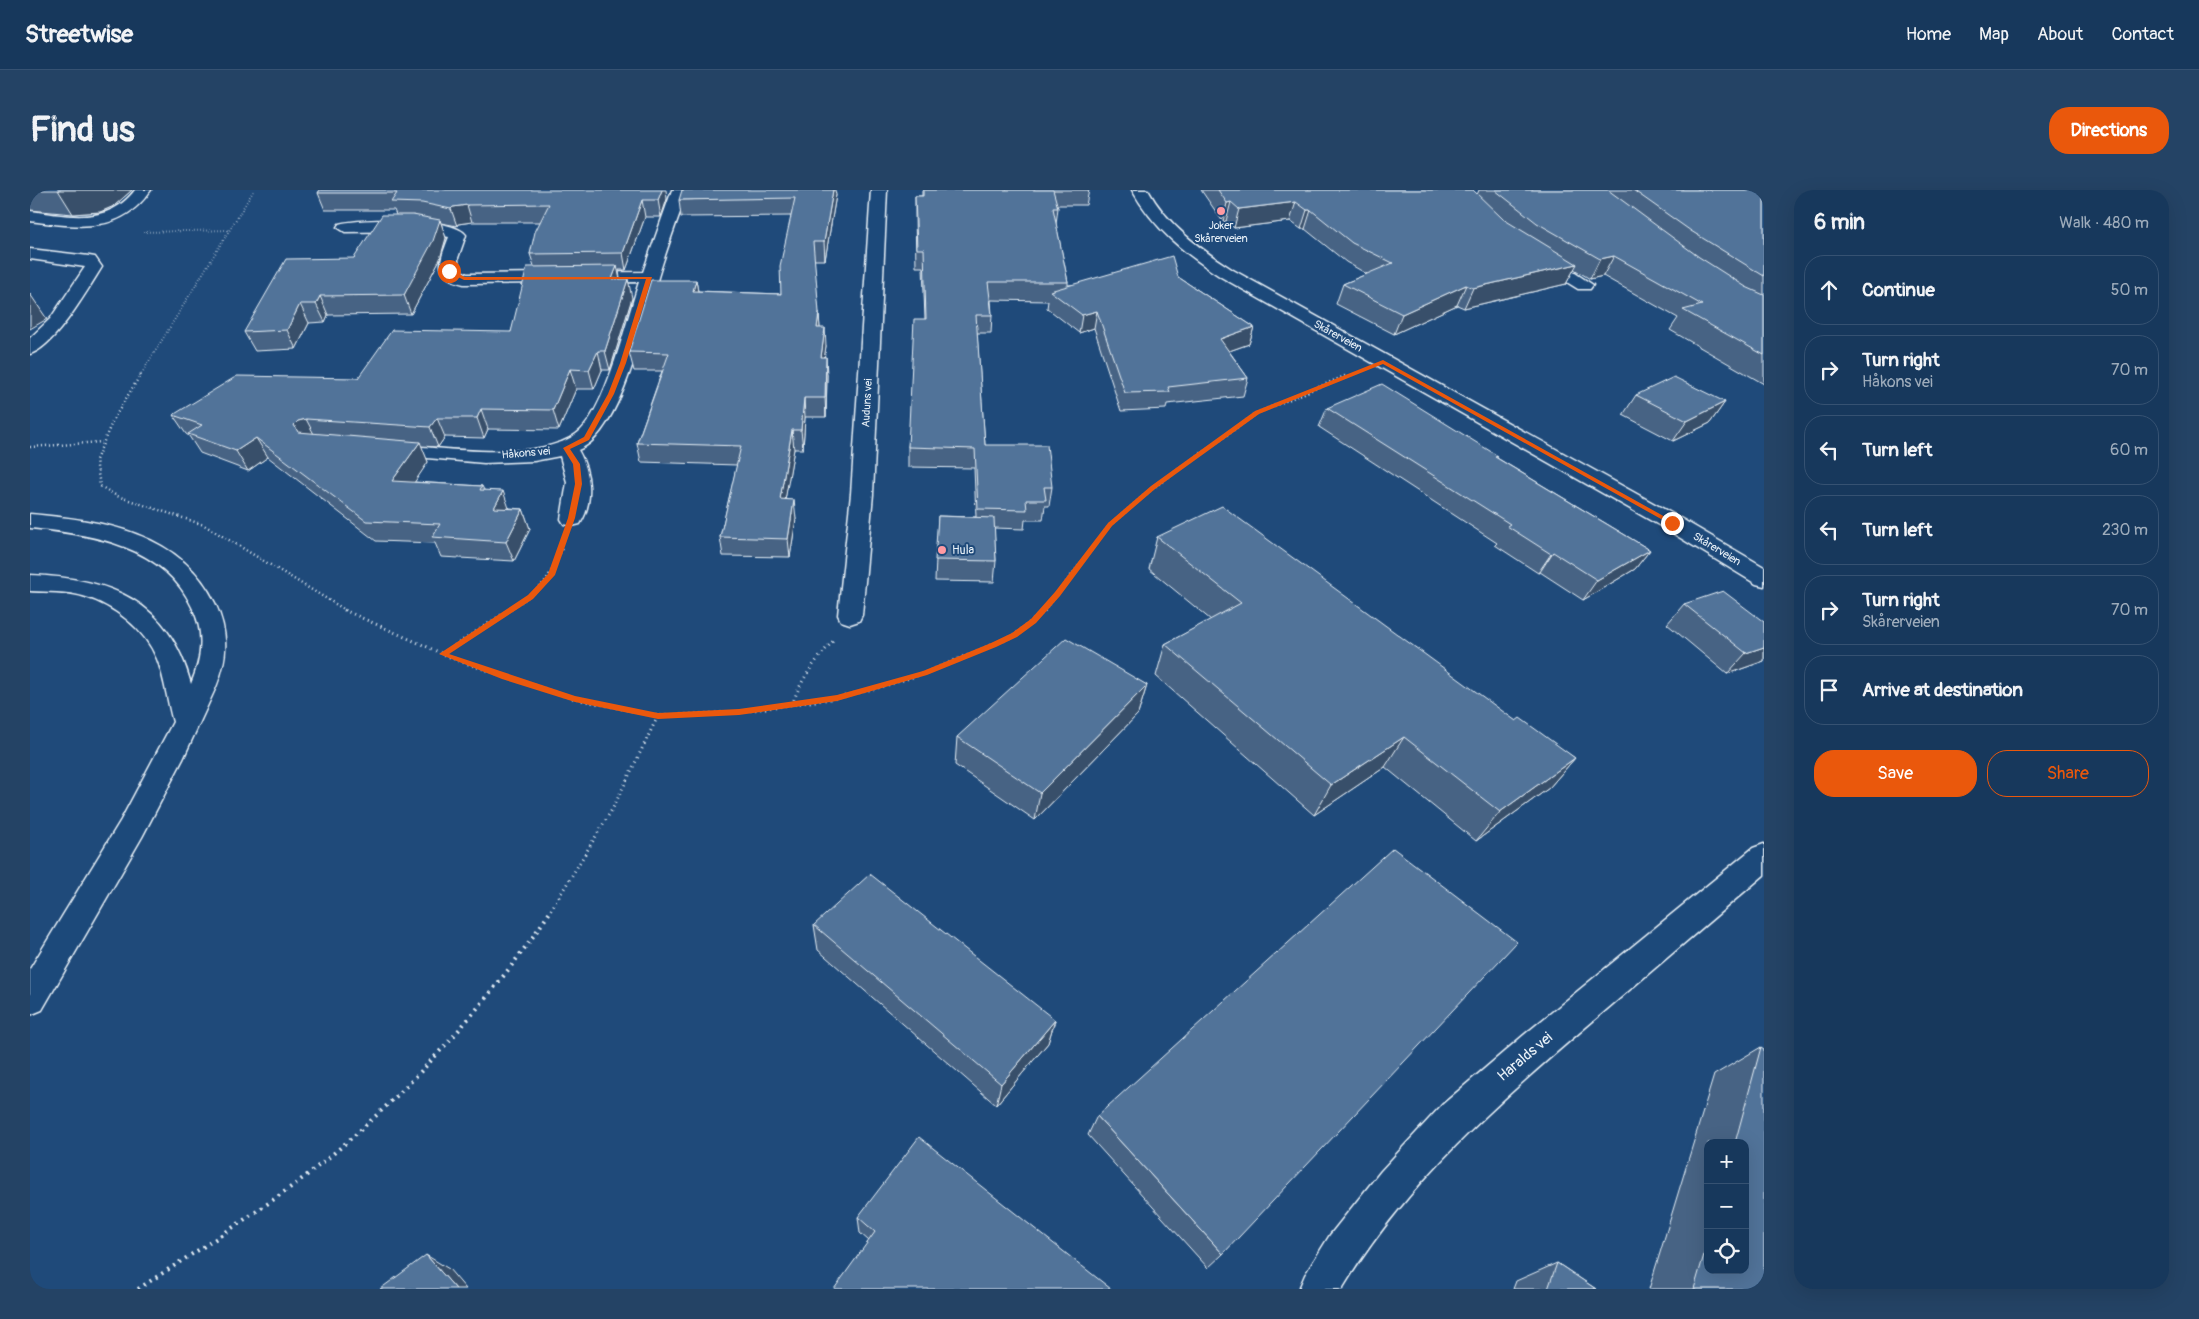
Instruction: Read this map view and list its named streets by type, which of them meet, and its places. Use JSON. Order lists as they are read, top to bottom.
{
  "streets": {
    "main road": [
      "Skårerveien",
      "Auduns vei",
      "Håkons vei",
      "Haralds vei"
    ]
  },
  "places": ["Joker Skårerveien", "Hula"],
  "page": {
    "header": "Streetwise",
    "nav": [
      "Home",
      "Map",
      "About",
      "Contact"
    ],
    "buttons": [
      "Directions",
      ["Save", "Share"]
    ],
    "title": "Find us",
    "heading": ["6 min", "Walk · 480 m"],
    "list": [
      ["Continue", "50 m"],
      ["Turn right", "Håkons vei", "70 m"],
      ["Turn left", "60 m"],
      ["Turn left", "230 m"],
      ["Turn right", "Skårerveien", "70 m"],
      "Arrive at destination"
    ],
    "map_buttons": ["+", "−"]
  }
}
